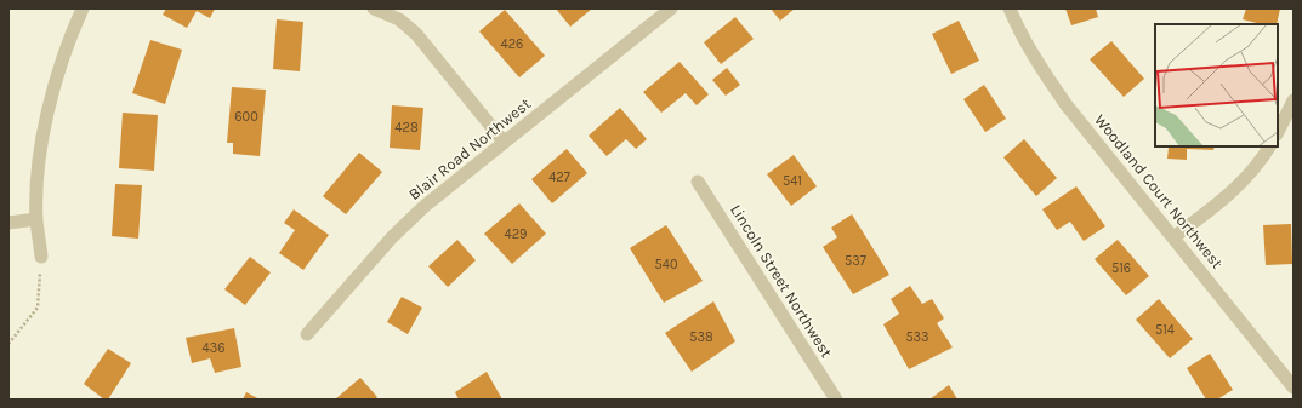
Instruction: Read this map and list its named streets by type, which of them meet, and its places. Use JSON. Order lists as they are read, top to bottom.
{
  "streets": {
    "street": ["Blair Road Northwest", "Woodland Court Northwest", "Lincoln Street Northwest"]
  },
  "house_numbers": [
    "426",
    "600",
    "428",
    "427",
    "541",
    "429",
    "537",
    "540",
    "516",
    "514",
    "538",
    "533",
    "436"
  ]
}
